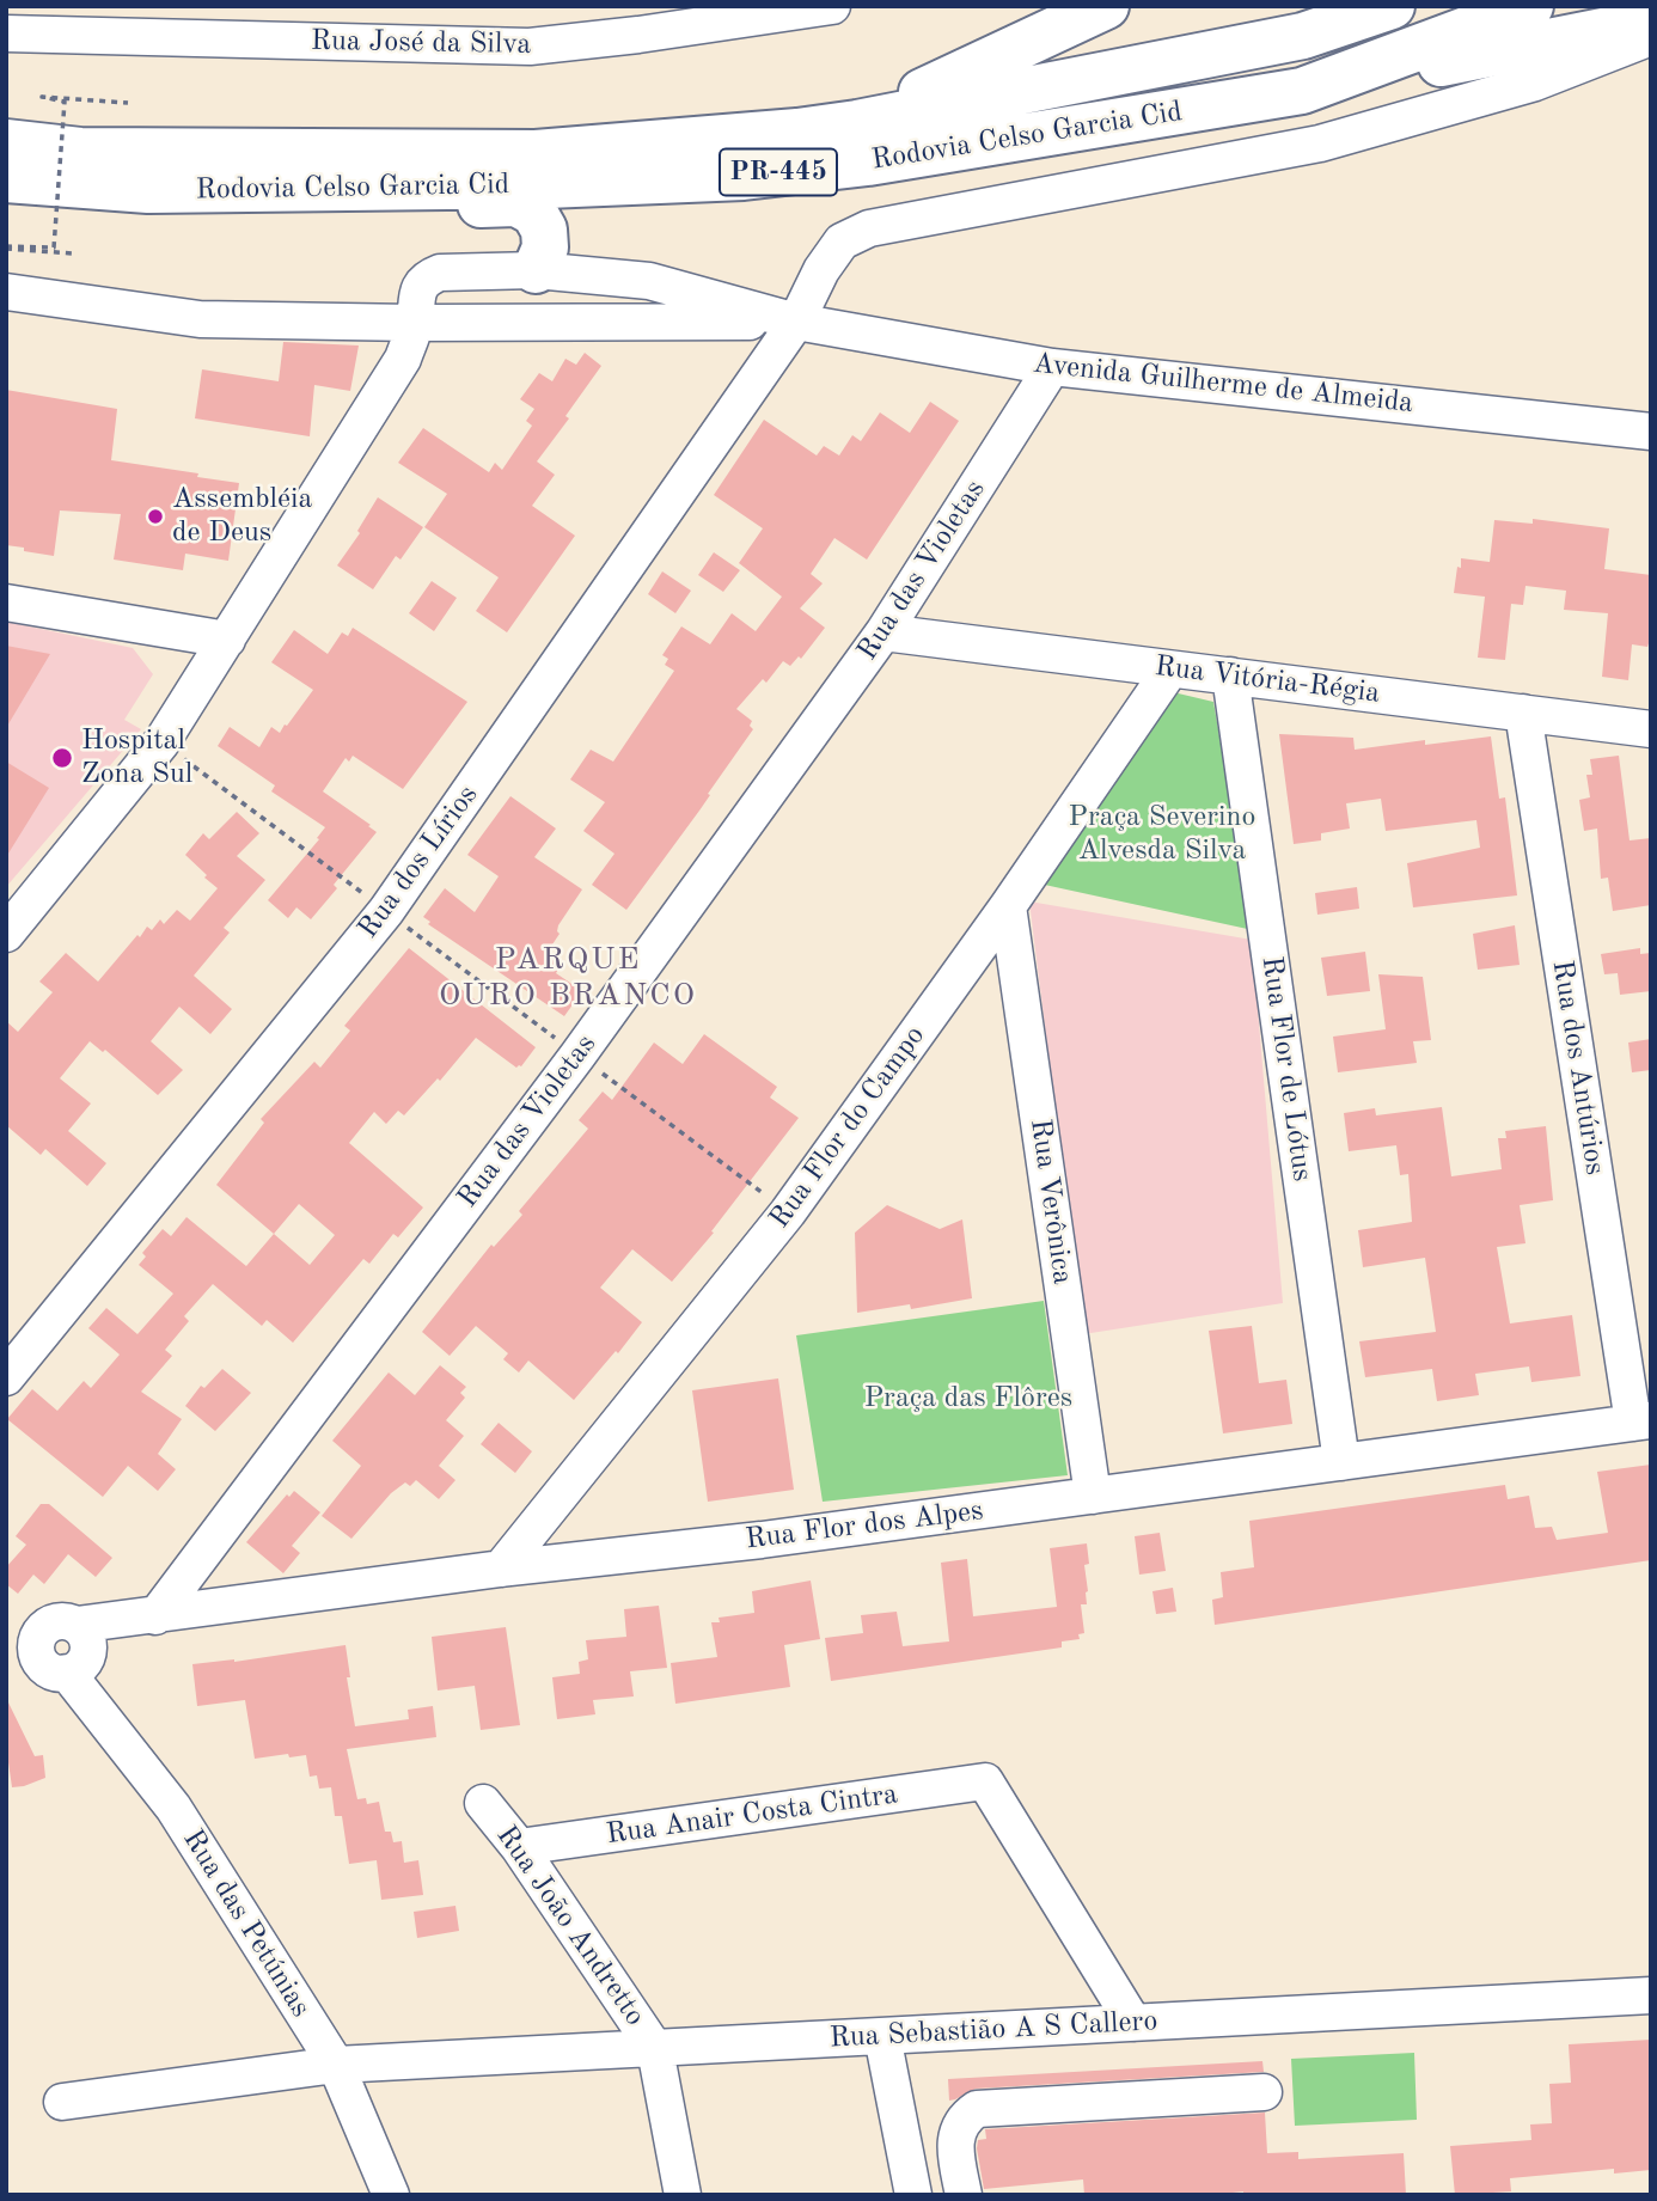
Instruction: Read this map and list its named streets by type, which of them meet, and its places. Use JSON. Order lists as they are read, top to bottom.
{
  "streets": {
    "highway": ["Rodovia Celso Garcia Cid", "PR-445"],
    "street": [
      "Rua José da Silva",
      "Avenida Guilherme de Almeida",
      "Rua das Violetas",
      "Rua Vitória-Régia",
      "Rua dos Lírios",
      "Rua dos Antúrios",
      "Rua Flor de Lótus",
      "Rua Flor do Campo",
      "Rua Verônica",
      "Rua Flor dos Alpes",
      "Rua Anair Costa Cintra",
      "Rua das Petúnias",
      "Rua João Andretto",
      "Rua Sebastião A S Callero"
    ]
  },
  "crossings": [
    ["Avenida Guilherme de Almeida", "Rua das Violetas"],
    ["Avenida Guilherme de Almeida", "Rua dos Lírios"],
    ["Rua das Violetas", "Rua Vitória-Régia"],
    ["Rua das Violetas", "Rua Flor dos Alpes"],
    ["Rua Vitória-Régia", "Rua dos Antúrios"],
    ["Rua Vitória-Régia", "Rua Flor de Lótus"],
    ["Rua Vitória-Régia", "Rua Flor do Campo"],
    ["Rua dos Antúrios", "Rua Flor dos Alpes"],
    ["Rua Flor de Lótus", "Rua Flor dos Alpes"],
    ["Rua Flor do Campo", "Rua Verônica"],
    ["Rua Flor do Campo", "Rua Flor dos Alpes"],
    ["Rua Verônica", "Rua Flor dos Alpes"],
    ["Rua Flor dos Alpes", "Rua das Petúnias"],
    ["Rua Anair Costa Cintra", "Rua João Andretto"],
    ["Rua Anair Costa Cintra", "Rua Sebastião A S Callero"],
    ["Rua das Petúnias", "Rua Sebastião A S Callero"],
    ["Rua João Andretto", "Rua Sebastião A S Callero"]
  ],
  "districts": ["PARQUE OURO BRANCO"],
  "parks": ["Praça Severino Alvesda Silva", "Praça das Flôres"],
  "places": ["Assembléia de Deus", "Hospital Zona Sul"]
}
